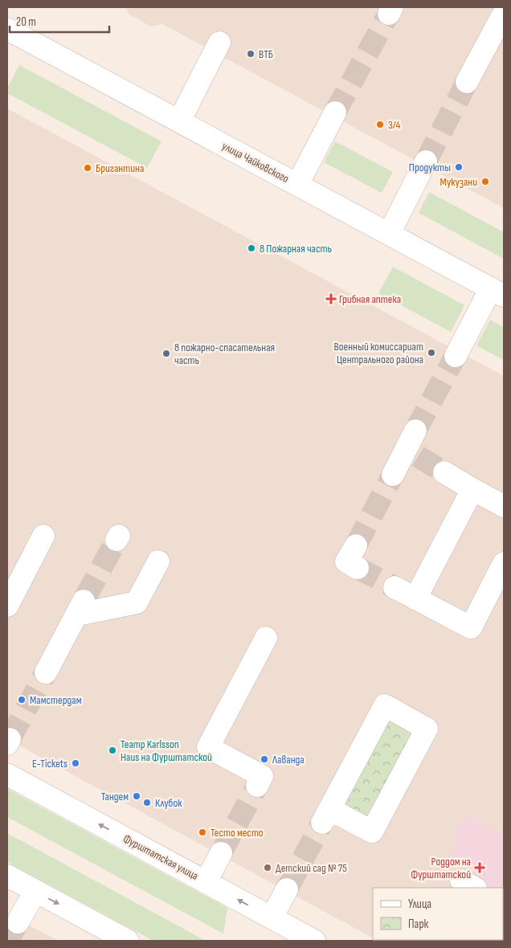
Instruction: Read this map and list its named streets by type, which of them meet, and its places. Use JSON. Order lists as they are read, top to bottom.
{
  "streets": {
    "street": ["улица Чайковского", "Фурштатская улица"]
  },
  "places": {
    "other": [
      "ВТБ",
      "3/4",
      "Продукты",
      "Бригантина",
      "Мукузани",
      "8 Пожарная часть",
      "Военный комиссариат Центрального района",
      "8 пожарно-спасательная часть",
      "Мамстердам",
      "Театр Karlsson Haus на Фурштатской",
      "Лаванда",
      "E-Tickets",
      "Тандем",
      "Клубок",
      "Тесто место",
      "Детский сад № 75"
    ],
    "health": ["Грибная аптека", "Роддом на Фурштатской"]
  },
  "legend": ["Улица", "Парк"],
  "scale_bar": "20 m"
}
